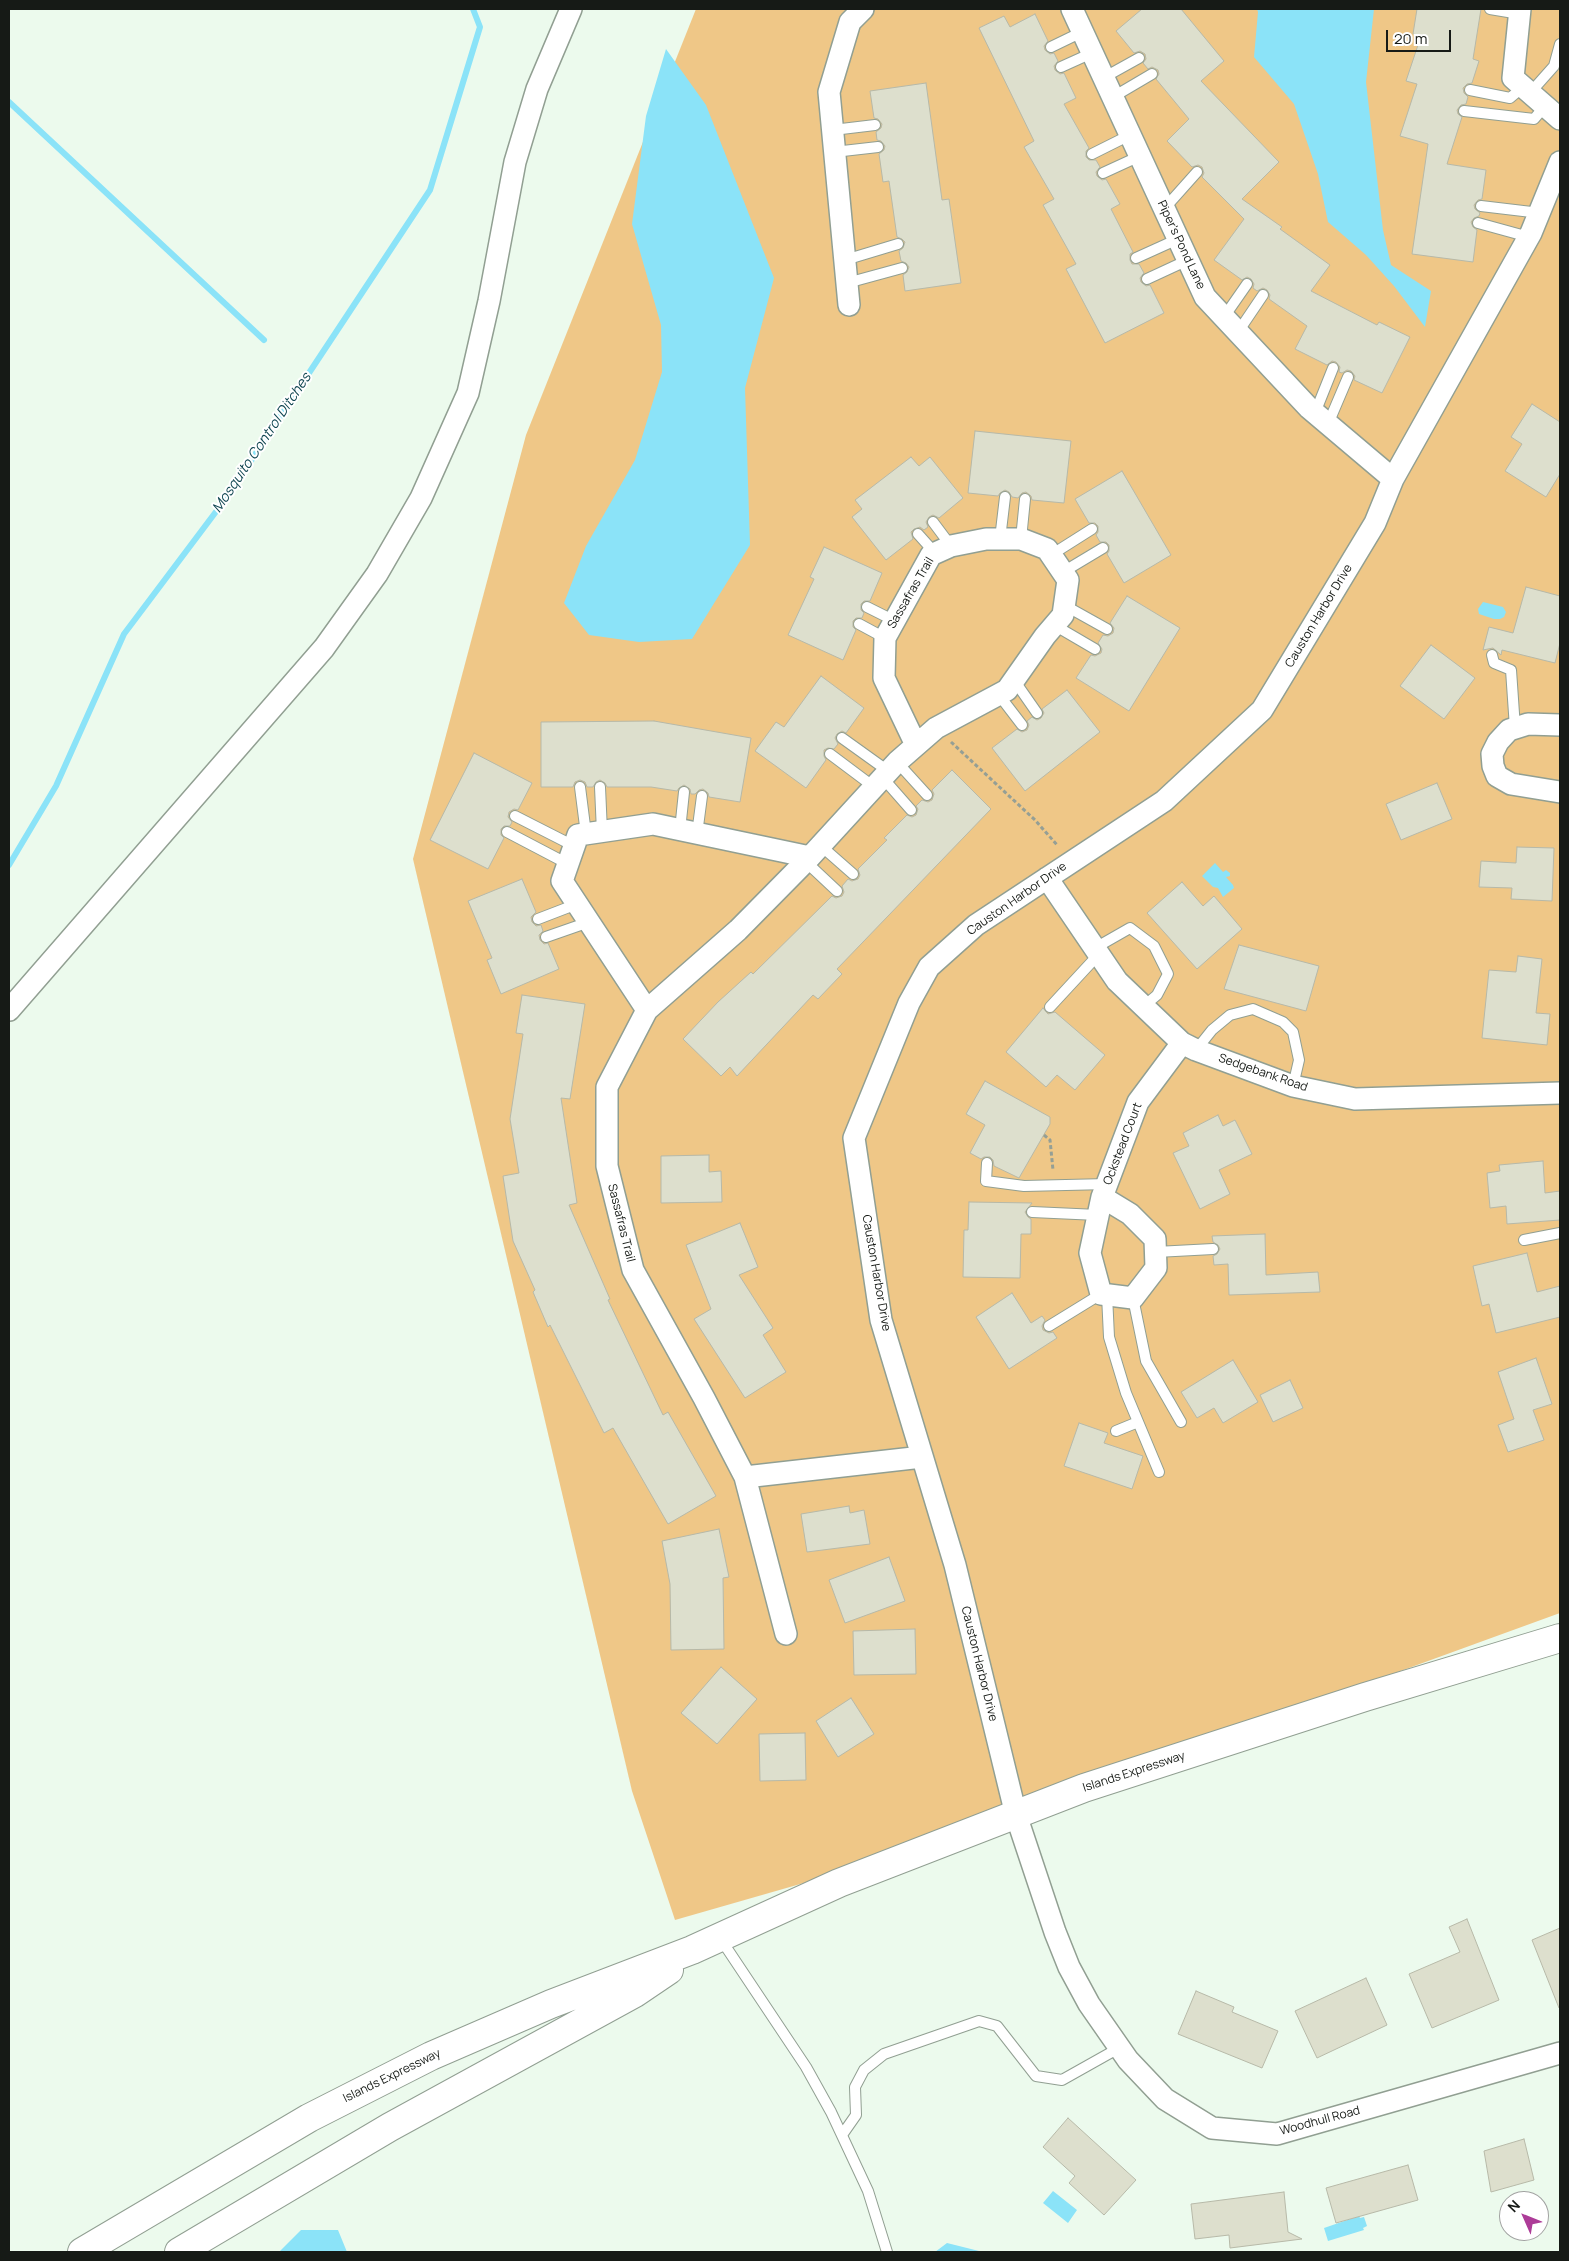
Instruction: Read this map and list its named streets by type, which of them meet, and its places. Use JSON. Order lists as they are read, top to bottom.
{
  "streets": {
    "main road": ["Islands Expressway"],
    "street": [
      "Piper's Pond Lane",
      "Sassafras Trail",
      "Causton Harbor Drive",
      "Sedgebank Road",
      "Ockstead Court",
      "Woodhull Road"
    ]
  },
  "crossings": [
    ["Piper's Pond Lane", "Causton Harbor Drive"],
    ["Causton Harbor Drive", "Sedgebank Road"],
    ["Causton Harbor Drive", "Islands Expressway"],
    ["Causton Harbor Drive", "Woodhull Road"],
    ["Sedgebank Road", "Ockstead Court"],
    ["Islands Expressway", "Woodhull Road"]
  ],
  "water": ["Mosquito Control Ditches"],
  "scale_bar": "20 m",
  "north": "top left"
}
